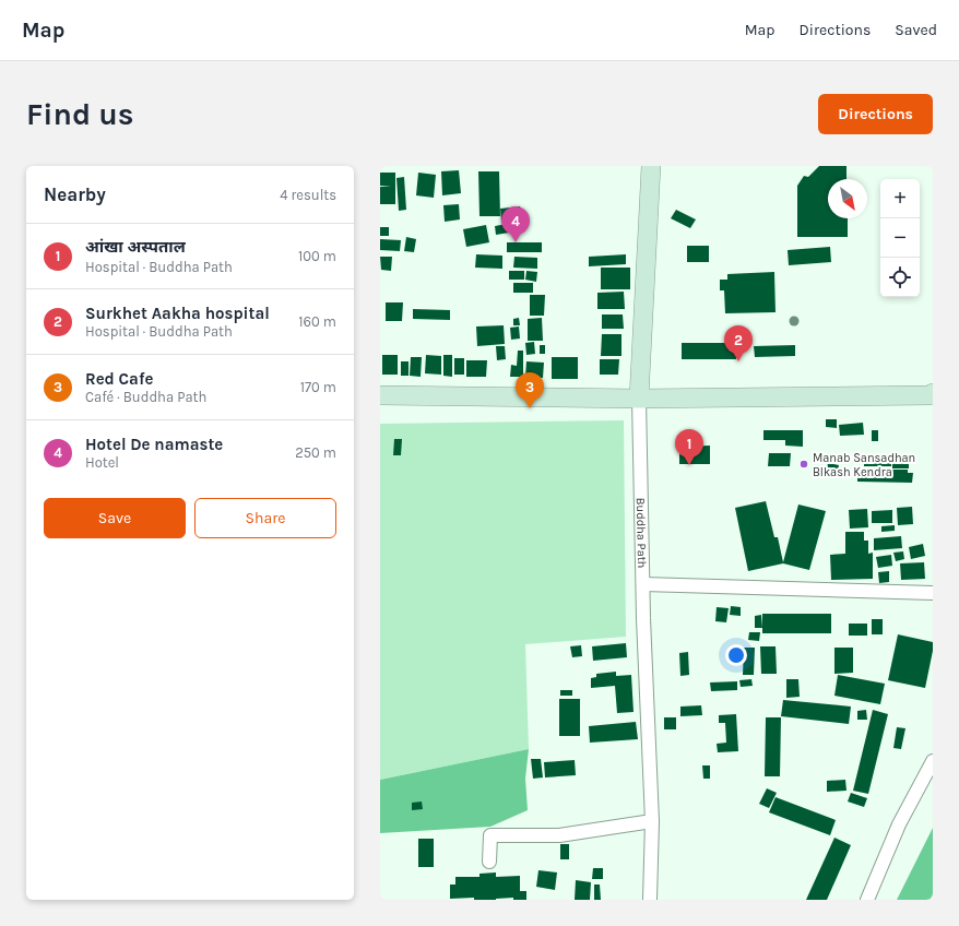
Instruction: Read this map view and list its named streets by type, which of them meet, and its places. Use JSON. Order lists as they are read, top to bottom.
{
  "streets": {
    "main road": ["Buddha Path"]
  },
  "places": ["Manab Sansadhan BIkash Kendra"],
  "north": "bottom right",
  "page": {
    "header": "Map",
    "nav": ["Map", "Directions", "Saved"],
    "buttons": [
      "Directions",
      ["Save", "Share"]
    ],
    "title": "Find us",
    "heading": ["Nearby", "4 results"],
    "map_buttons": ["+", "−"],
    "pins": [
      "4",
      "2",
      "3",
      "1"
    ],
    "list": [
      {
        "mark": "1",
        "name": "आंखा अस्पताल",
        "note": "Hospital · Buddha Path",
        "value": "100 m"
      },
      {
        "mark": "2",
        "name": "Surkhet Aakha hospital",
        "note": "Hospital · Buddha Path",
        "value": "160 m"
      },
      {
        "mark": "3",
        "name": "Red Cafe",
        "note": "Café · Buddha Path",
        "value": "170 m"
      },
      {
        "mark": "4",
        "name": "Hotel De namaste",
        "note": "Hotel",
        "value": "250 m"
      }
    ]
  }
}
